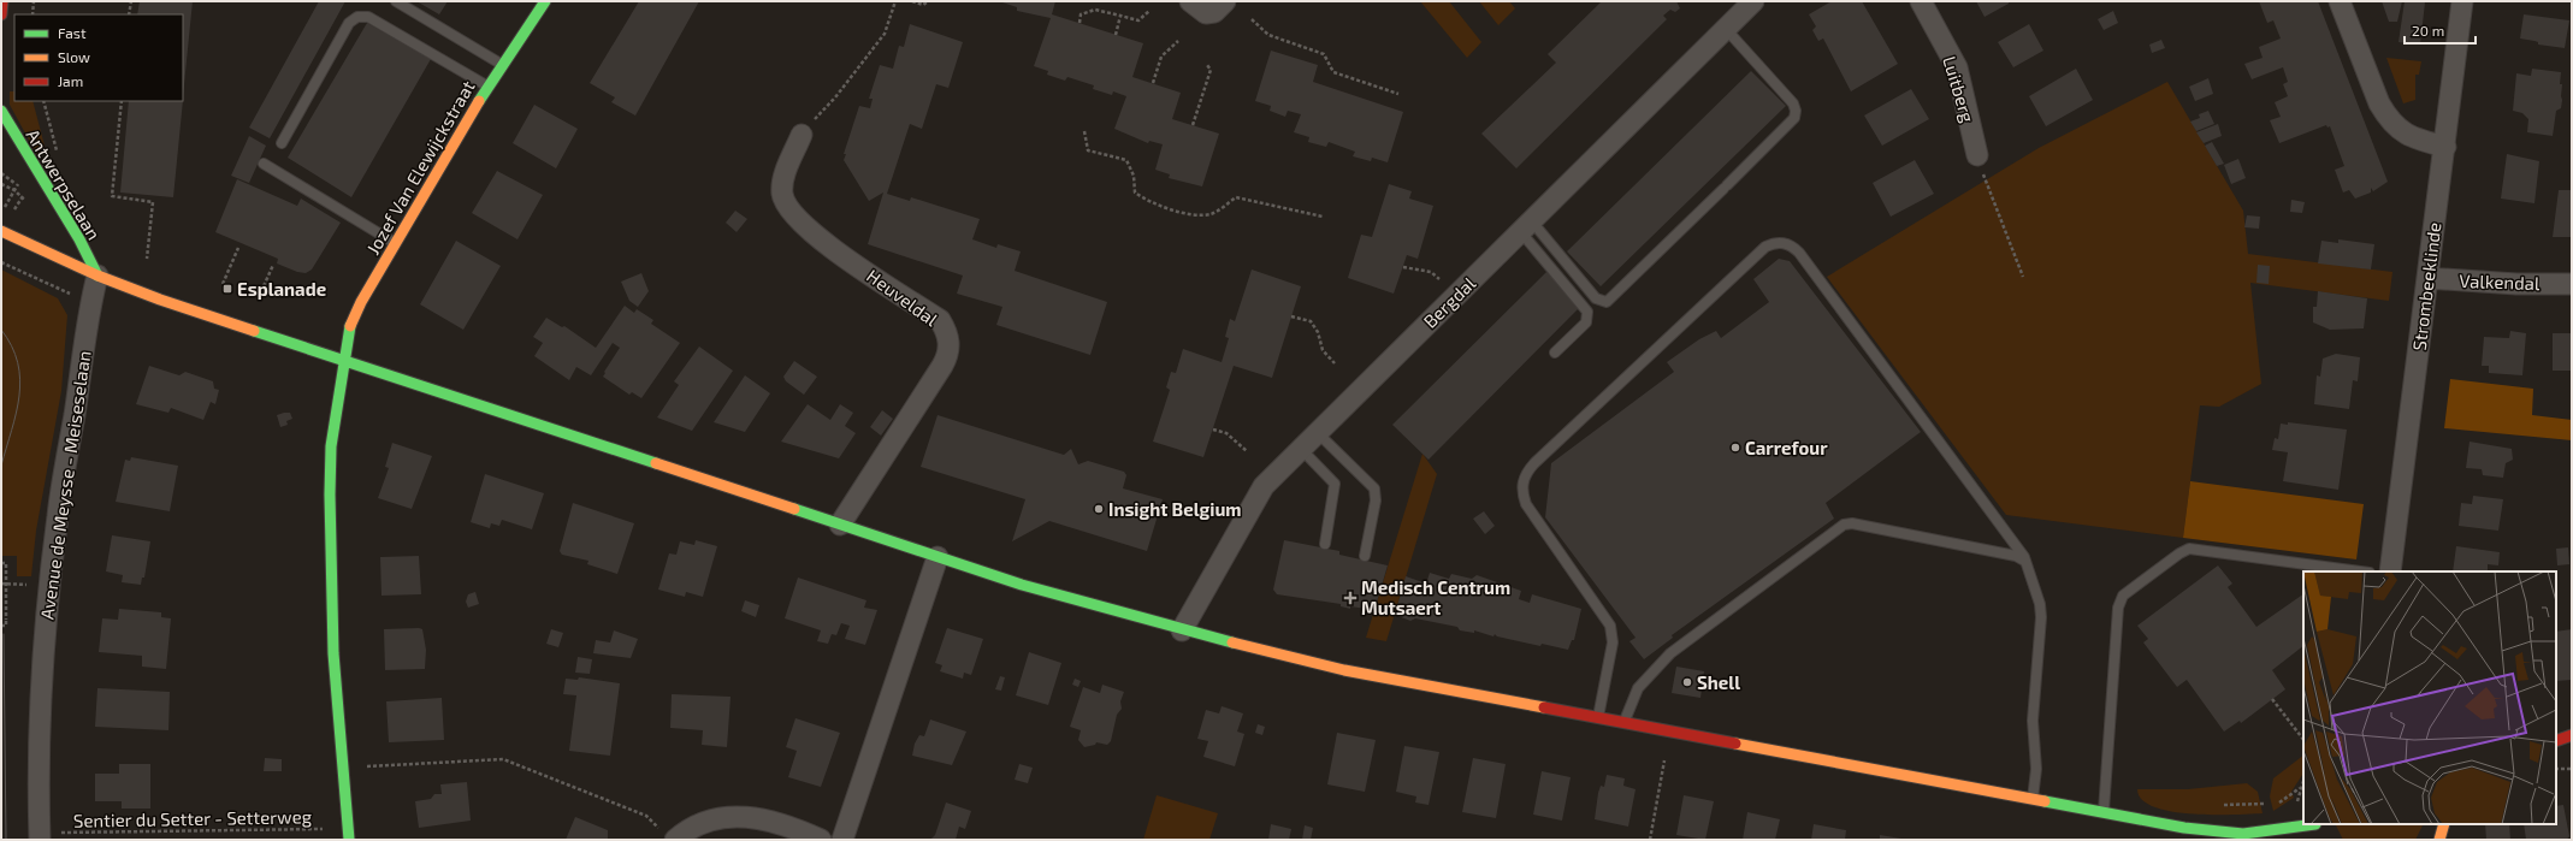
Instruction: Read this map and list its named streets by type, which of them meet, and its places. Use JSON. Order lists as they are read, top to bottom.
{
  "streets": {
    "main road": ["Jozef Van Elewijckstraat", "Antwerpselaan"],
    "street": [
      "Luitberg",
      "Valkendal",
      "Strombeeklinde",
      "Heuveldal",
      "Bergdal",
      "Avenue de Meysse - Meiseselaan"
    ],
    "path": ["Sentier du Setter - Setterweg"]
  },
  "crossings": [
    ["Antwerpselaan", "Avenue de Meysse - Meiseselaan"],
    ["Valkendal", "Strombeeklinde"],
    ["Avenue de Meysse - Meiseselaan", "Sentier du Setter - Setterweg"]
  ],
  "places": {
    "transit": ["Esplanade"],
    "other": ["Carrefour", "Insight Belgium", "Shell"],
    "health": ["Medisch Centrum Mutsaert"]
  },
  "legend": ["Fast", "Slow", "Jam"],
  "scale_bar": "20 m"
}
